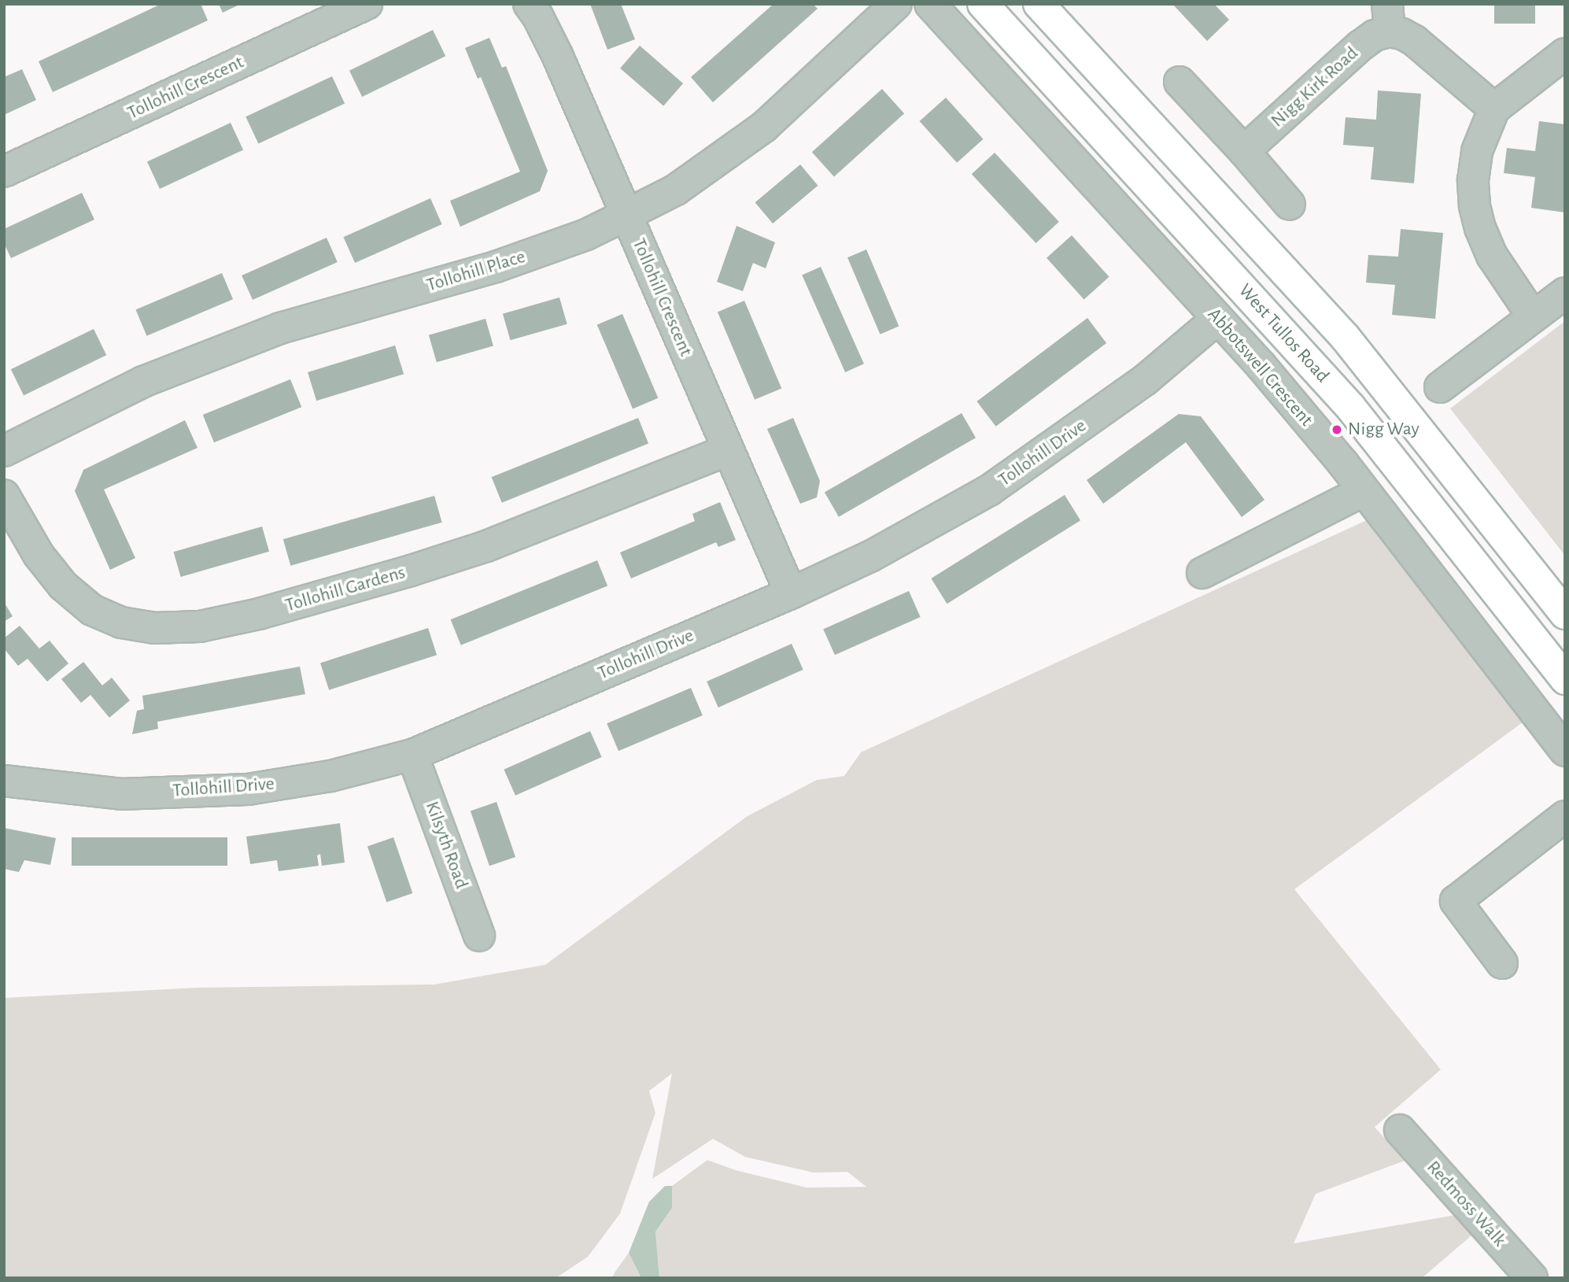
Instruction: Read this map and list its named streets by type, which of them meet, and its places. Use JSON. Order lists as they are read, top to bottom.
{
  "streets": {
    "main road": ["West Tullos Road"],
    "street": [
      "Nigg Kirk Road",
      "Tollohill Crescent",
      "Tollohill Place",
      "Abbotswell Crescent",
      "Tollohill Drive",
      "Tollohill Gardens",
      "Kilsyth Road",
      "Redmoss Walk"
    ]
  },
  "crossings": [
    ["Tollohill Crescent", "Tollohill Place"],
    ["Tollohill Crescent", "Tollohill Drive"],
    ["Tollohill Crescent", "Tollohill Gardens"],
    ["Abbotswell Crescent", "Tollohill Drive"],
    ["Tollohill Drive", "Kilsyth Road"]
  ],
  "places": ["Nigg Way"]
}
